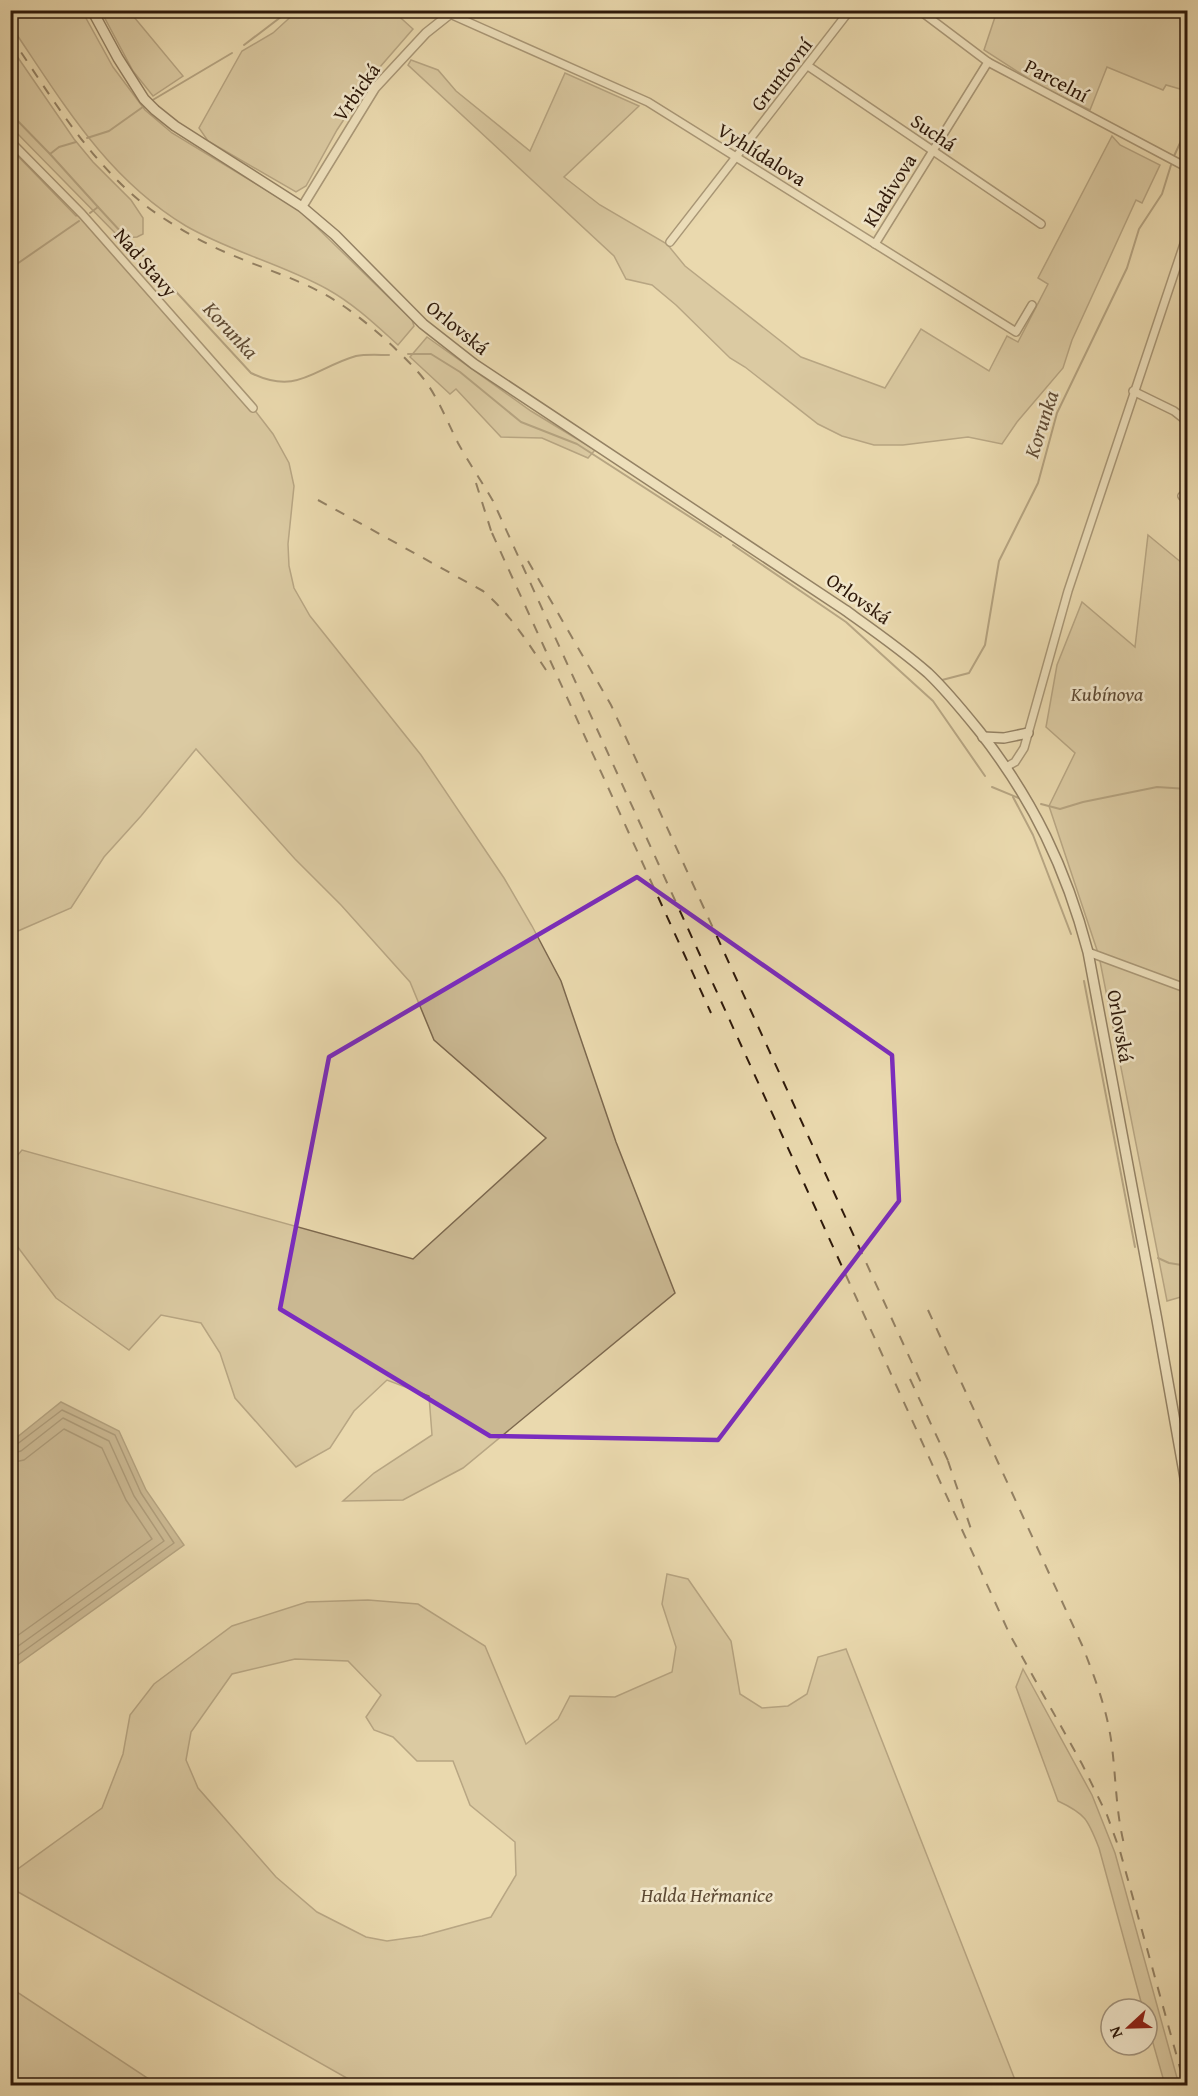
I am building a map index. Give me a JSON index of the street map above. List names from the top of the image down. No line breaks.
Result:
{"streets":{"main road":["Orlovská"],"street":["Gruntovní","Parcelní","Vrbická","Suchá","Vyhlídalova","Kladivova","Nad Stavy"]},"crossings":[["Gruntovní","Suchá"],["Gruntovní","Vyhlídalova"],["Parcelní","Kladivova"],["Vrbická","Vyhlídalova"],["Vrbická","Orlovská"],["Suchá","Kladivova"],["Vyhlídalova","Kladivova"]],"water":["Korunka"],"parks":["Kubínova","Halda Heřmanice"],"north":"left"}
